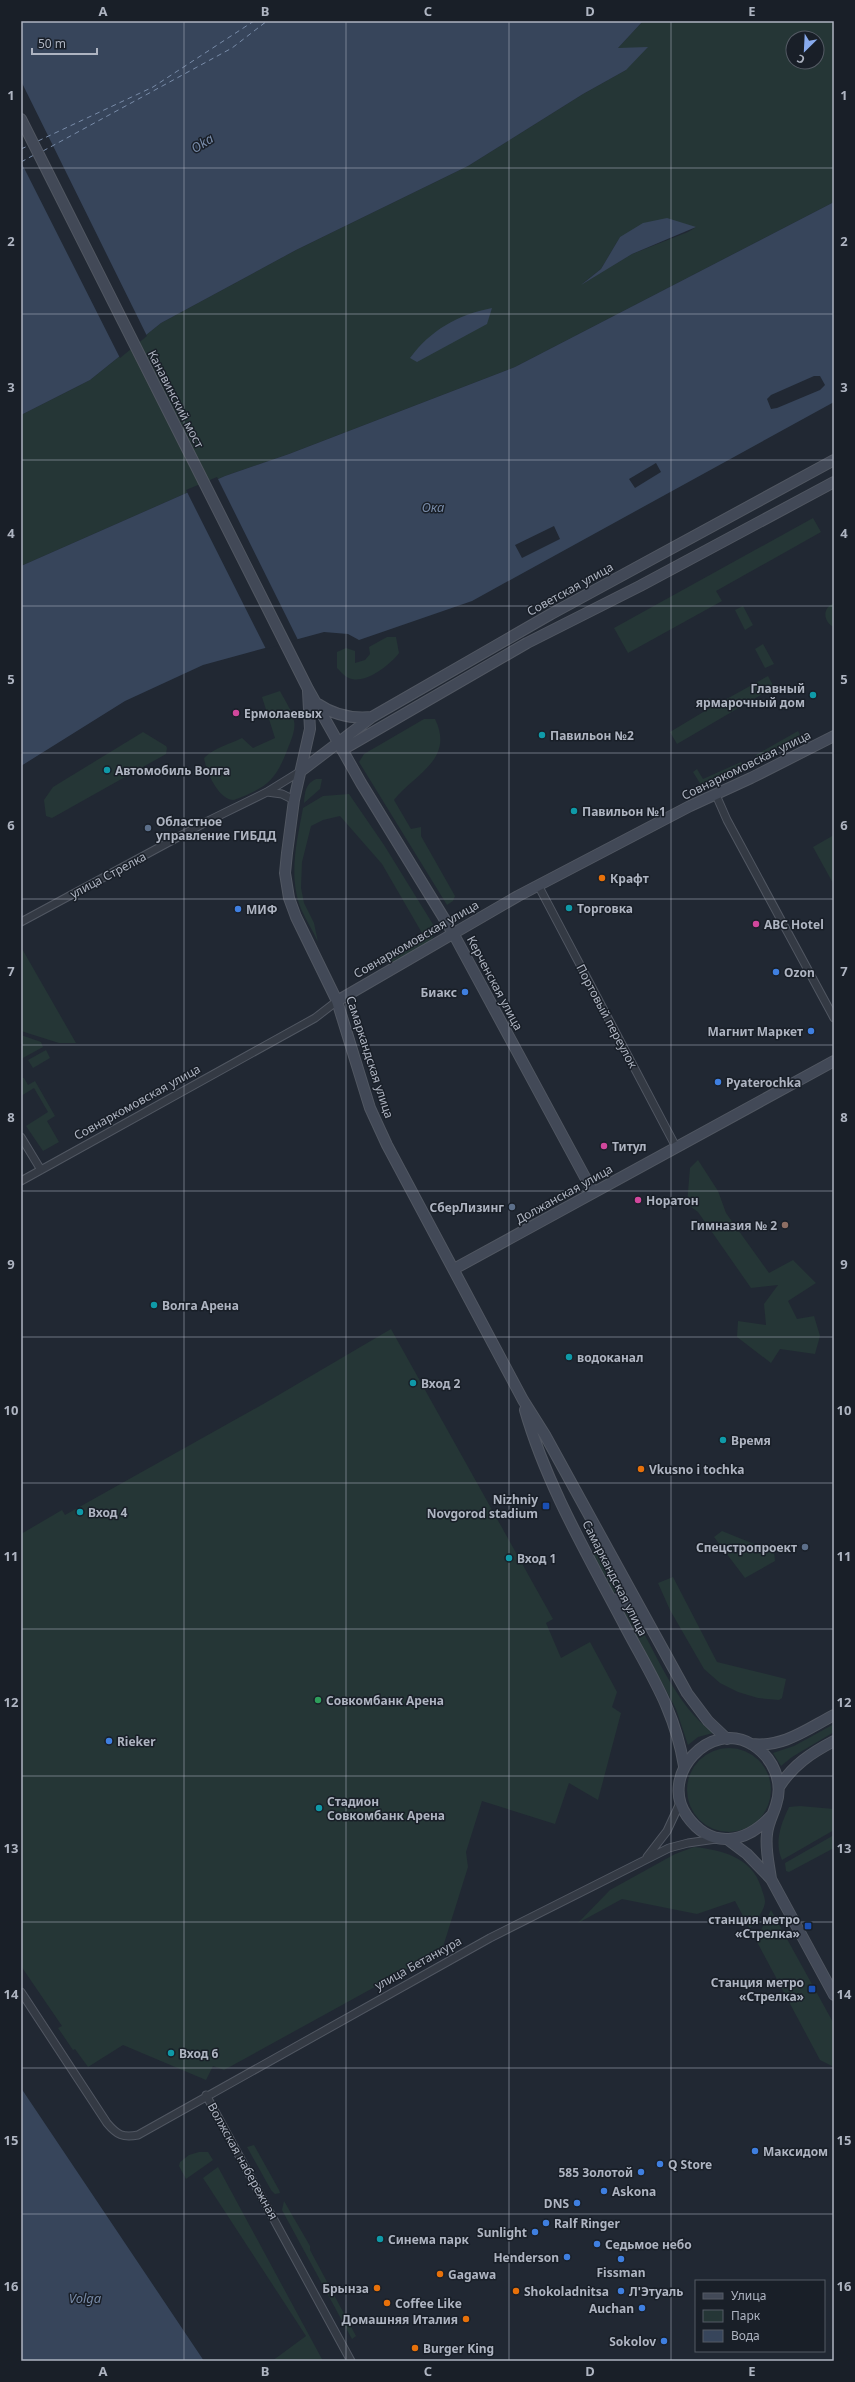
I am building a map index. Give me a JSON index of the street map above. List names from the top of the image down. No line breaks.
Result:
{"streets":{"main road":["Канавинский мост","Советская улица","Совнаркомовская улица","Керченская улица","Самаркандская улица","Должанская улица"],"street":["улица Стрелка","Портовый переулок","улица Бетанкура","Волжская набережная"]},"crossings":[["Канавинский мост","Керченская улица"],["Канавинский мост","Самаркандская улица"],["Советская улица","Керченская улица"],["Совнаркомовская улица","Керченская улица"],["Совнаркомовская улица","Портовый переулок"],["Совнаркомовская улица","Самаркандская улица"],["улица Стрелка","Самаркандская улица"],["Керченская улица","Должанская улица"],["Портовый переулок","Должанская улица"],["Самаркандская улица","Должанская улица"],["Самаркандская улица","улица Бетанкура"],["улица Бетанкура","Волжская набережная"]],"water":["Oka","Ока","Volga"],"places":{"other":["Главный ярмарочный дом","Ермолаевых","Павильон №2","Автомобиль Волга","Павильон №1","Областное управление ГИБДД","Крафт","Торговка","МИФ","ABC Hotel","Ozon","Биакс","Магнит Маркет","Pyaterochka","Титул","Норатон","СберЛизинг","Гимназия № 2","Волга Арена","водоканал","Вход 2","Время","Vkusno i tochka","Вход 4","Спецстропроект","Вход 1","Совкомбанк Арена","Rieker","Стадион Совкомбанк Арена","Вход 6","Максидом","Q Store","585 Золотой","Askona","DNS","Ralf Ringer","Sunlight","Синема парк","Седьмое небо","Henderson","Fissman","Gagawa","Брынза","Shokoladnitsa","Л'Этуаль","Coffee Like","Auchan","Домашняя Италия","Sokolov","Burger King"],"transit":["Nizhniy Novgorod stadium","станция метро «Стрелка»","Станция метро «Стрелка»"]},"legend":["Улица","Парк","Вода"],"scale_bar":"50 m","north":"bottom left","grid":{"columns":["A","B","C","D","E"],"rows":["1","2","3","4","5","6","7","8","9","10","11","12","13","14","15","16"]}}
